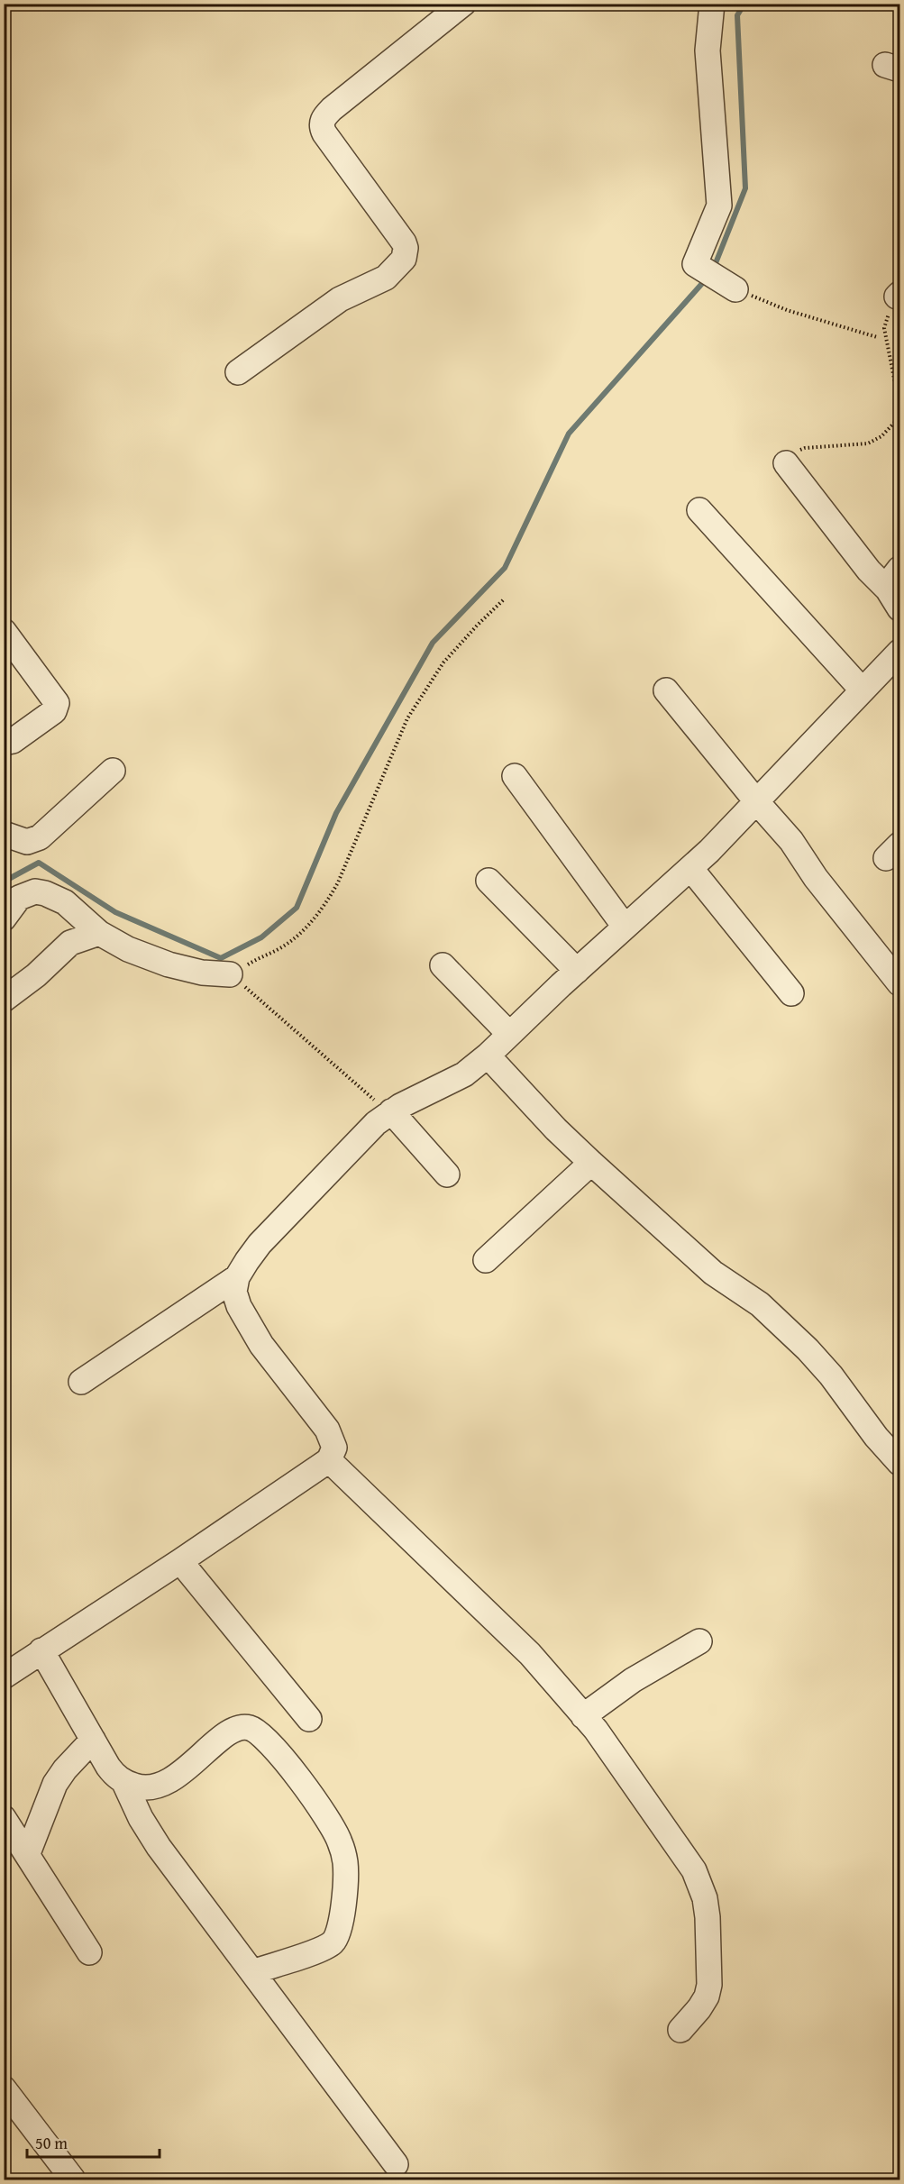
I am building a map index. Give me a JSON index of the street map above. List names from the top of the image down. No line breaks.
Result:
{"scale_bar":"50 m"}
